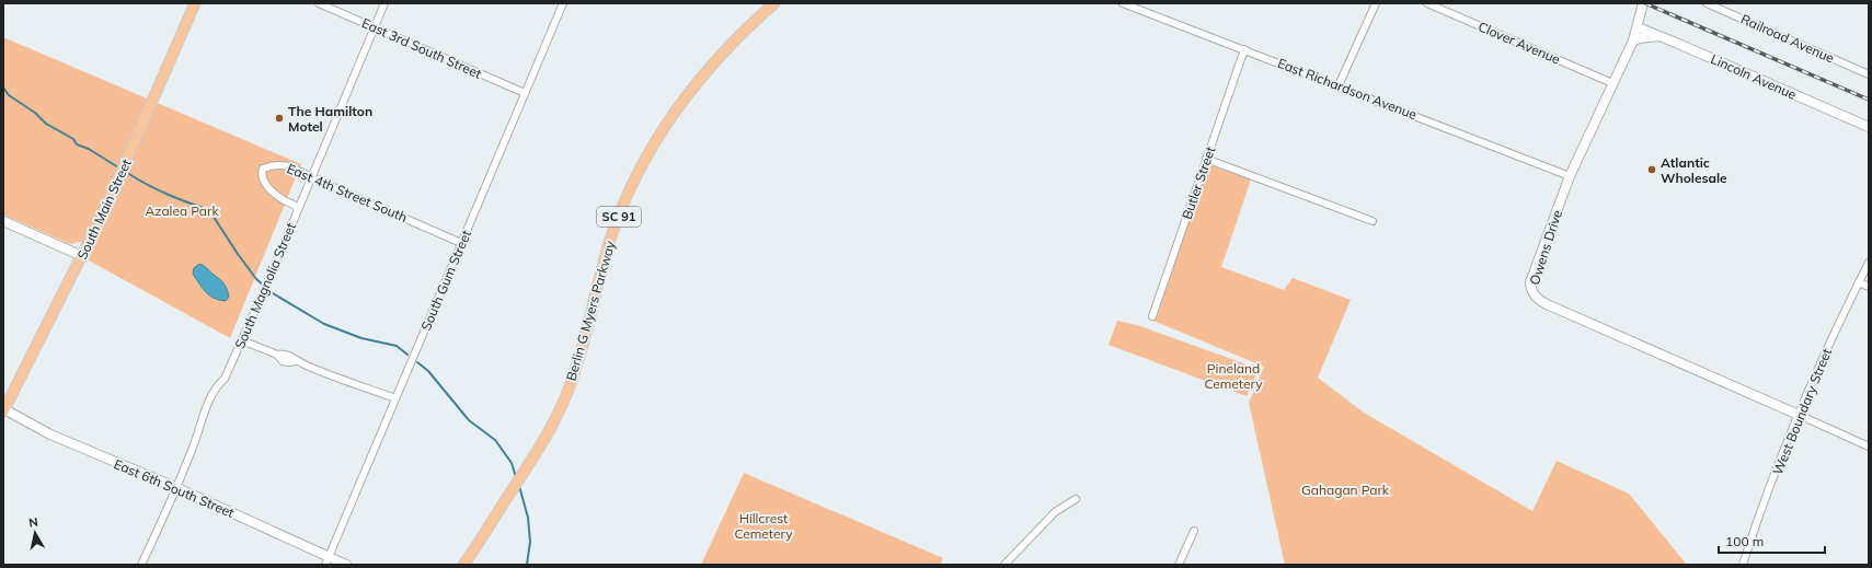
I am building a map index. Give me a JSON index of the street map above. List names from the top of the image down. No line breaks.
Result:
{"streets":{"main road":["South Main Street","SC 91","Berlin G Myers Parkway"],"street":["Railroad Avenue","Clover Avenue","East 3rd South Street","Lincoln Avenue","East Richardson Avenue","Butler Street","East 4th Street South","Owens Drive","South Gum Street","South Magnolia Street","West Boundary Street","East 6th South Street"]},"crossings":[["Clover Avenue","Owens Drive"],["East 3rd South Street","South Gum Street"],["East 3rd South Street","South Magnolia Street"],["Lincoln Avenue","Owens Drive"],["East Richardson Avenue","Butler Street"],["East Richardson Avenue","Owens Drive"],["East 4th Street South","South Gum Street"],["East 4th Street South","South Magnolia Street"],["South Main Street","East 6th South Street"],["Owens Drive","West Boundary Street"],["South Gum Street","East 6th South Street"],["South Magnolia Street","East 6th South Street"]],"parks":["Azalea Park","Pineland Cemetery","Gahagan Park","Hillcrest Cemetery"],"places":["The Hamilton Motel","Atlantic Wholesale"],"scale_bar":"100 m","north":"top"}
